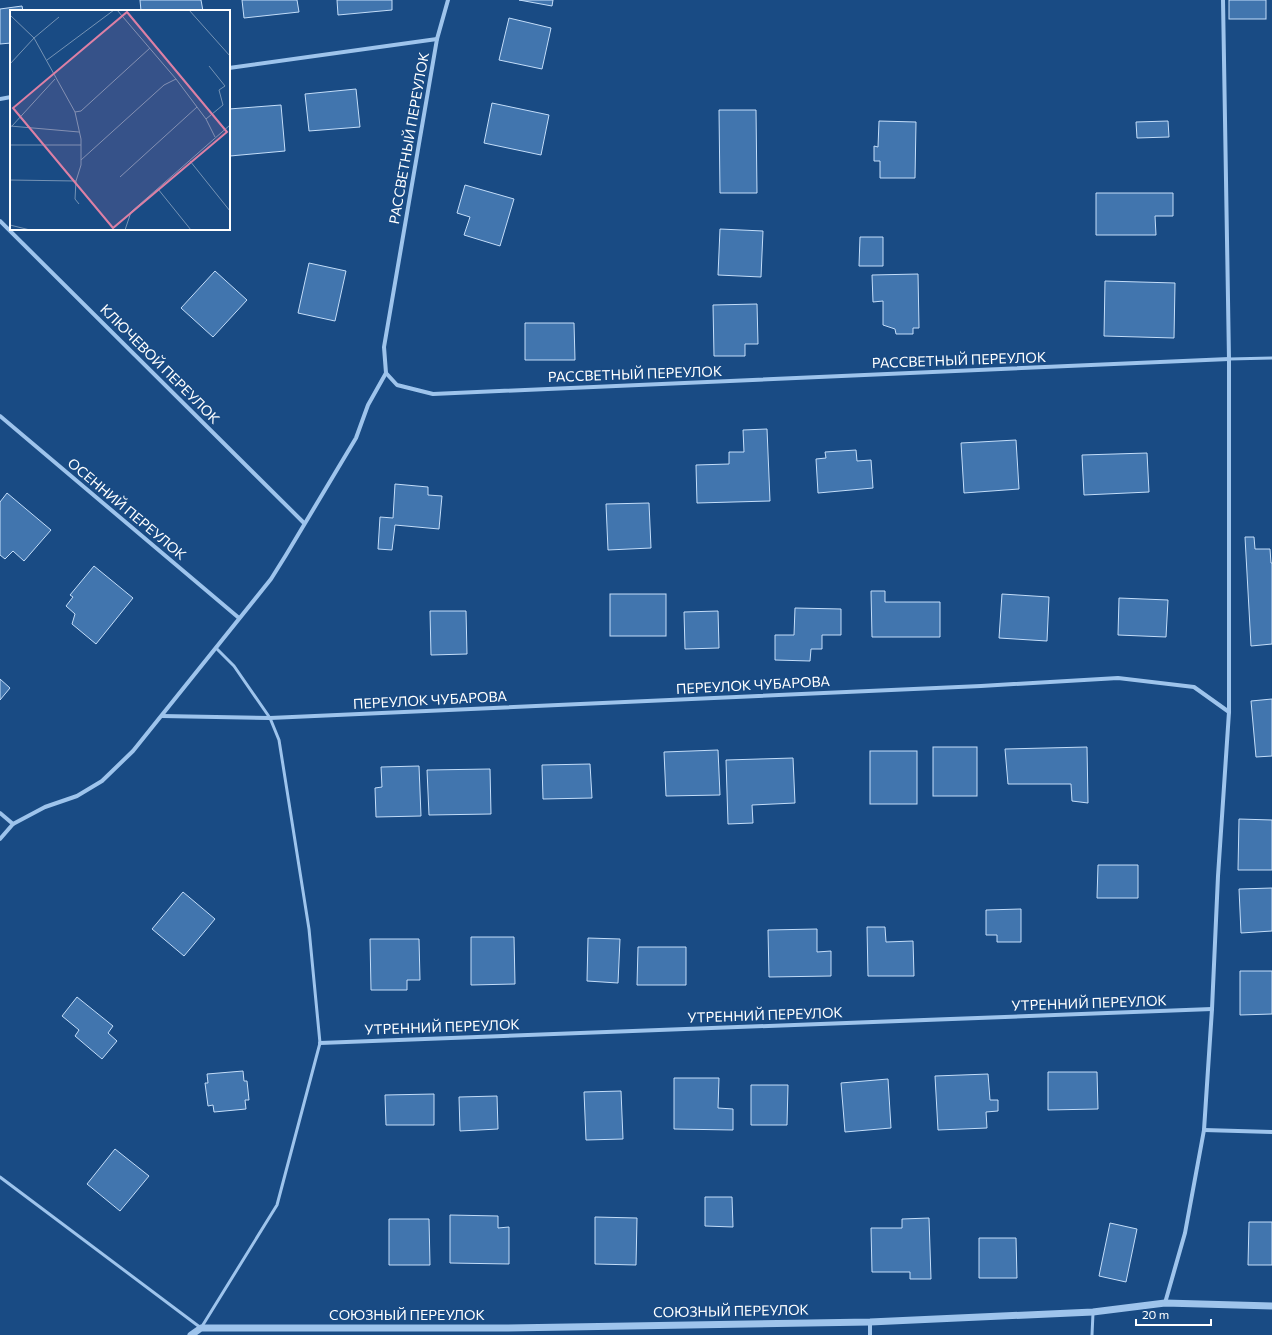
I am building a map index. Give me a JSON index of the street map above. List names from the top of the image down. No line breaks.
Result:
{"streets":{"street":["РАССВЕТНЫЙ ПЕРЕУЛОК","КЛЮЧЕВОЙ ПЕРЕУЛОК","ОСЕННИЙ ПЕРЕУЛОК","ПЕРЕУЛОК ЧУБАРОВА","УТРЕННИЙ ПЕРЕУЛОК","СОЮЗНЫЙ ПЕРЕУЛОК"]},"scale_bar":"20 m"}
